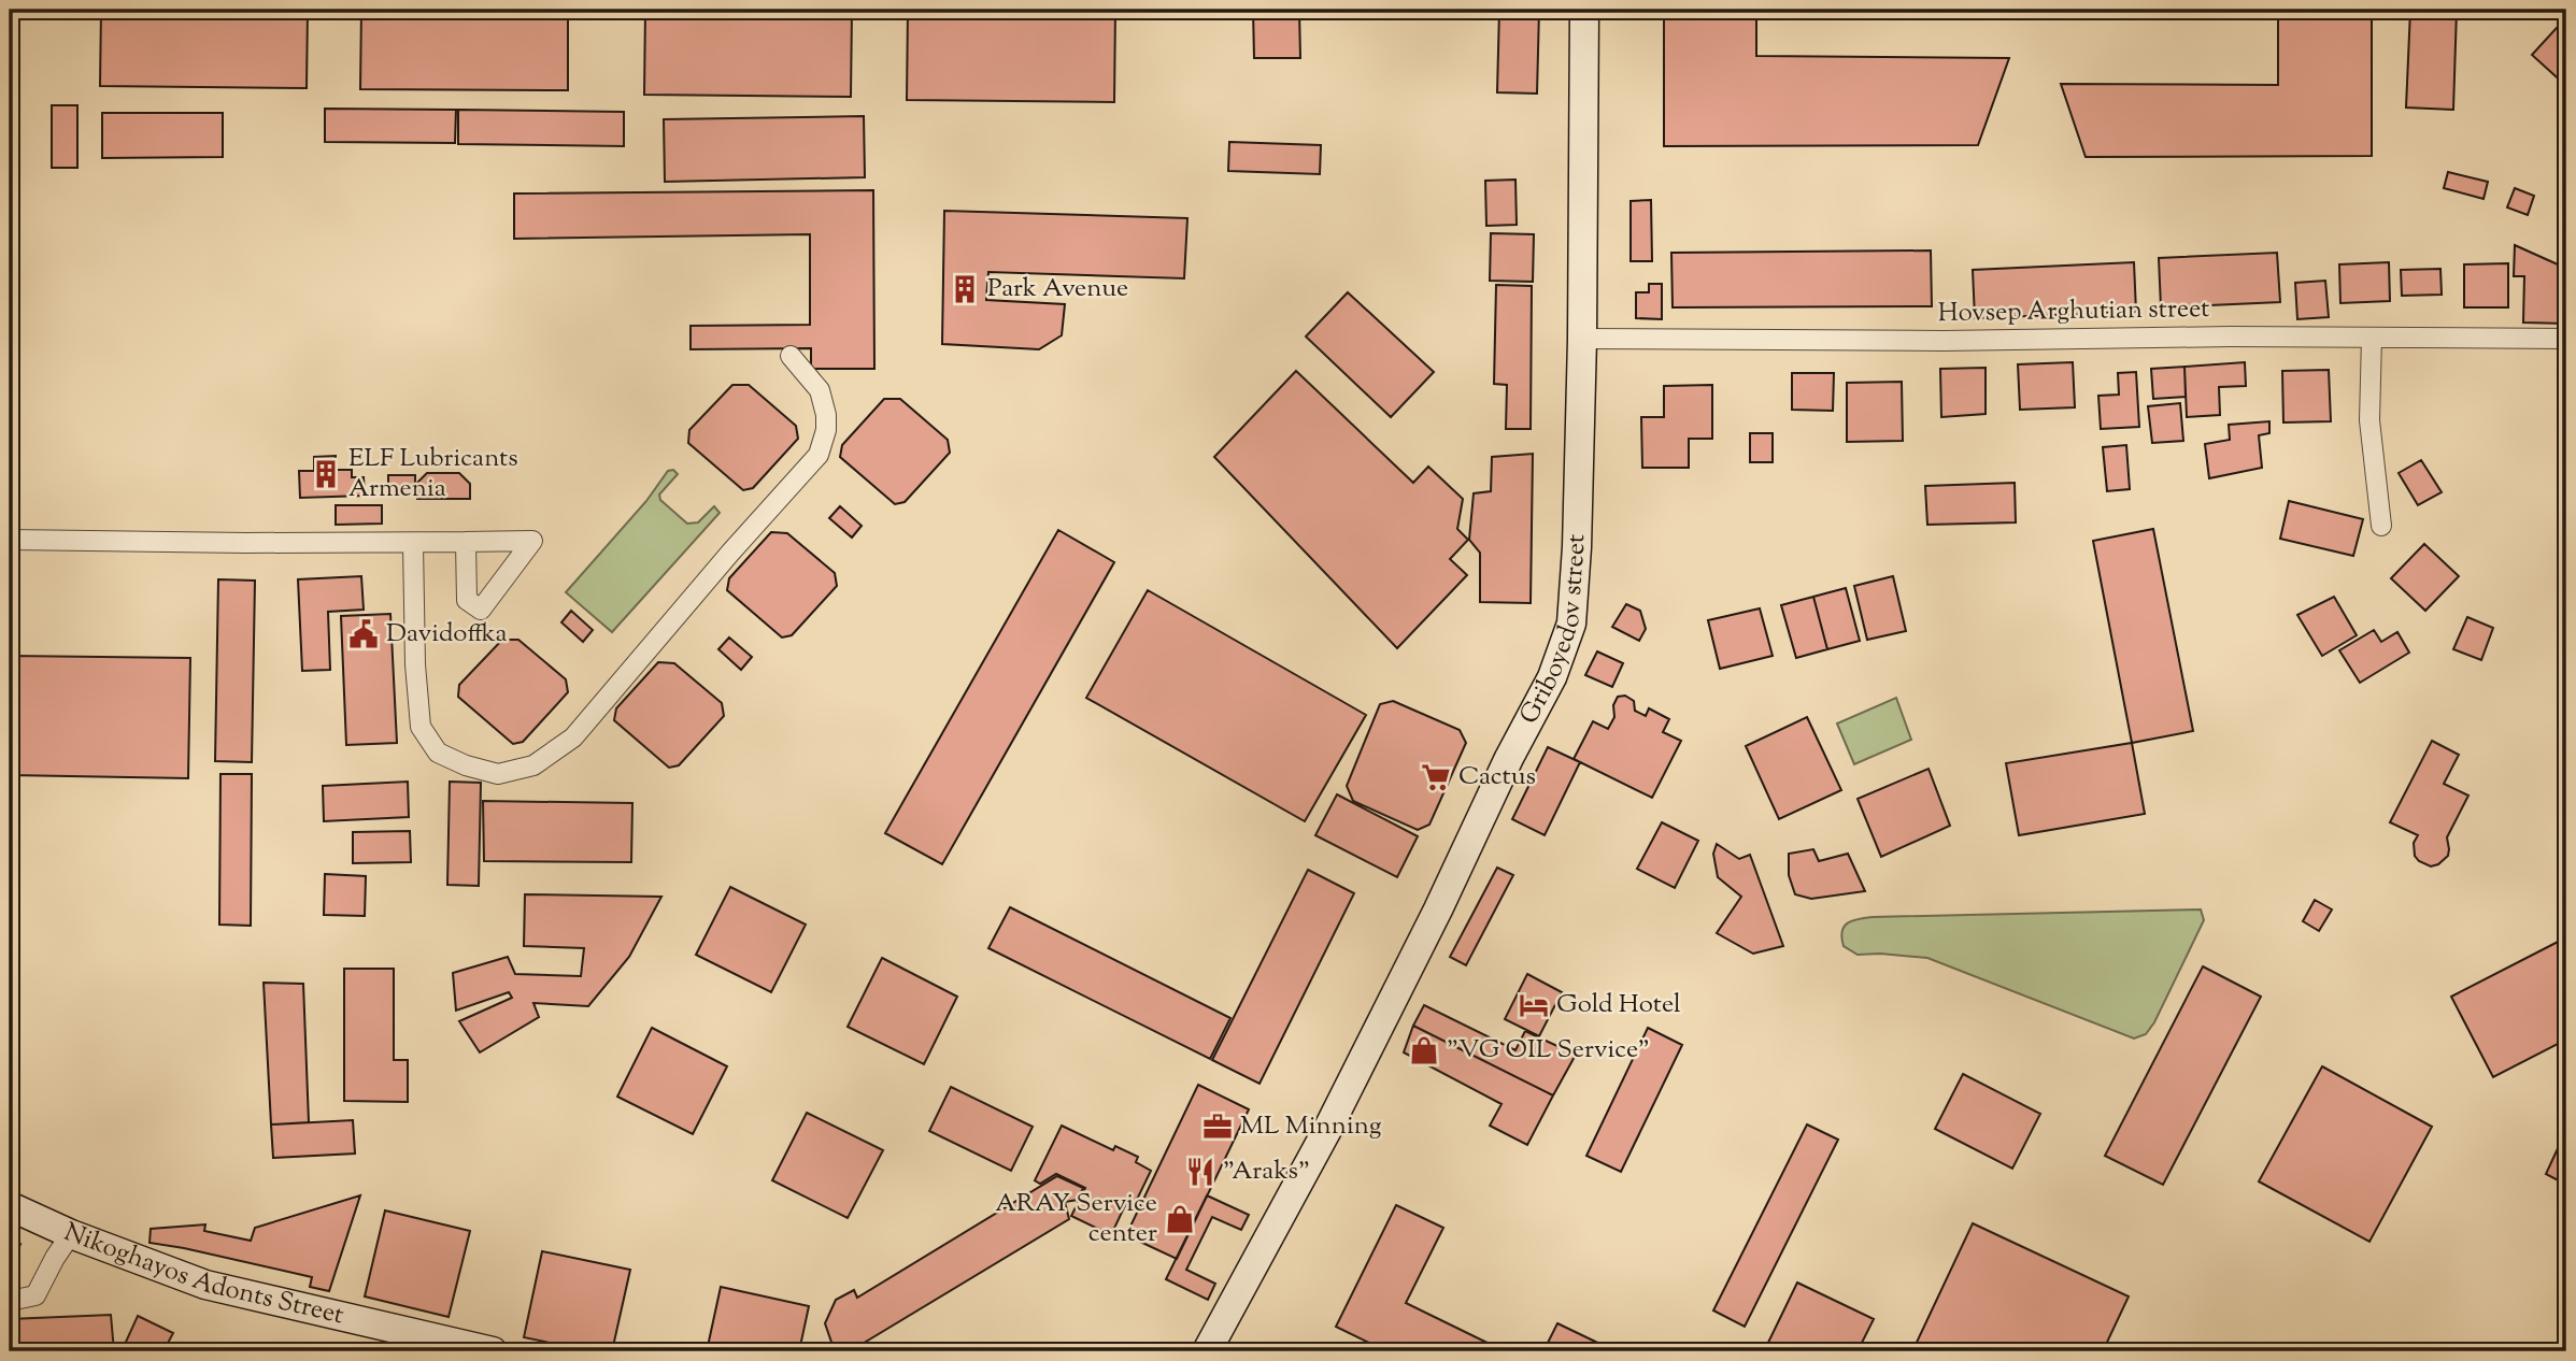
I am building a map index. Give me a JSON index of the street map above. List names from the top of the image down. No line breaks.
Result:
{"streets":{"street":["Hovsep Arghutian street","Griboyedov street","Nikoghayos Adonts Street"]},"crossings":[["Hovsep Arghutian street","Griboyedov street"]],"places":{"building":["Park Avenue","ELF Lubricants Armenia"],"public building":["Davidoffka"],"supermarket":["Cactus"],"hotel":["Gold Hotel"],"shop":["\"VG OIL Service\"","ARAY Service center"],"office":["ML Minning"],"restaurant":["\"Araks\""]}}
